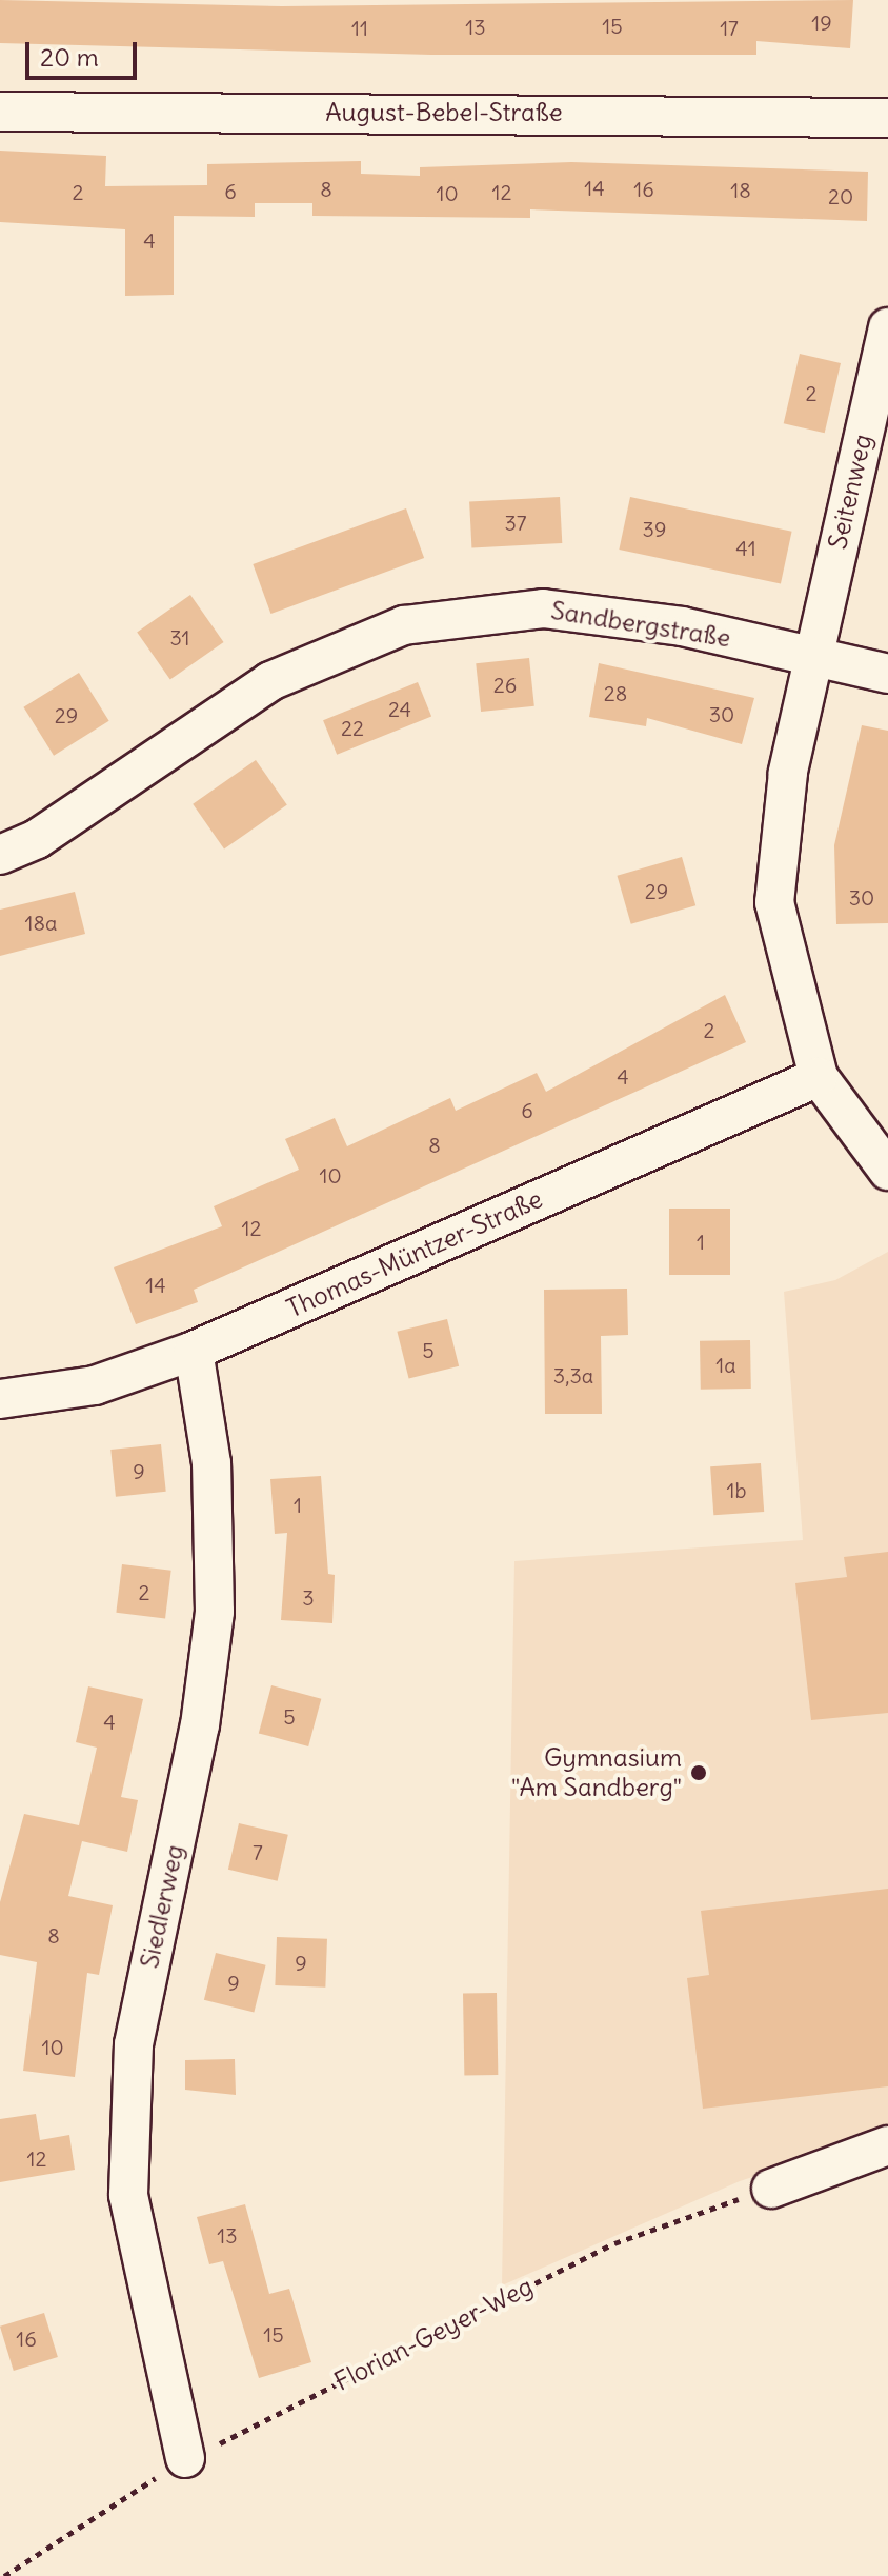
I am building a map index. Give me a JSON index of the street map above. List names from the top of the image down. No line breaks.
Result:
{"streets":{"street":["August-Bebel-Straße","Seitenweg","Sandbergstraße","Thomas-Müntzer-Straße","Siedlerweg"],"path":["Florian-Geyer-Weg"]},"crossings":[["Seitenweg","Sandbergstraße"],["Seitenweg","Thomas-Müntzer-Straße"],["Thomas-Müntzer-Straße","Siedlerweg"],["Siedlerweg","Florian-Geyer-Weg"]],"places":["Gymnasium \"Am Sandberg\""],"house_numbers":["19","15","13","11","17","14","8","16","18","6","2","12","10","20","4","2","37","39","41","31","26","28","24","30","29","22","29","30","18a","2","4","6","8","10","12","1","14","5","1a","3,3a","9","1b","1","2","3","5","4","7","8","9","9","10","12","13","15","16"],"scale_bar":"20 m"}
